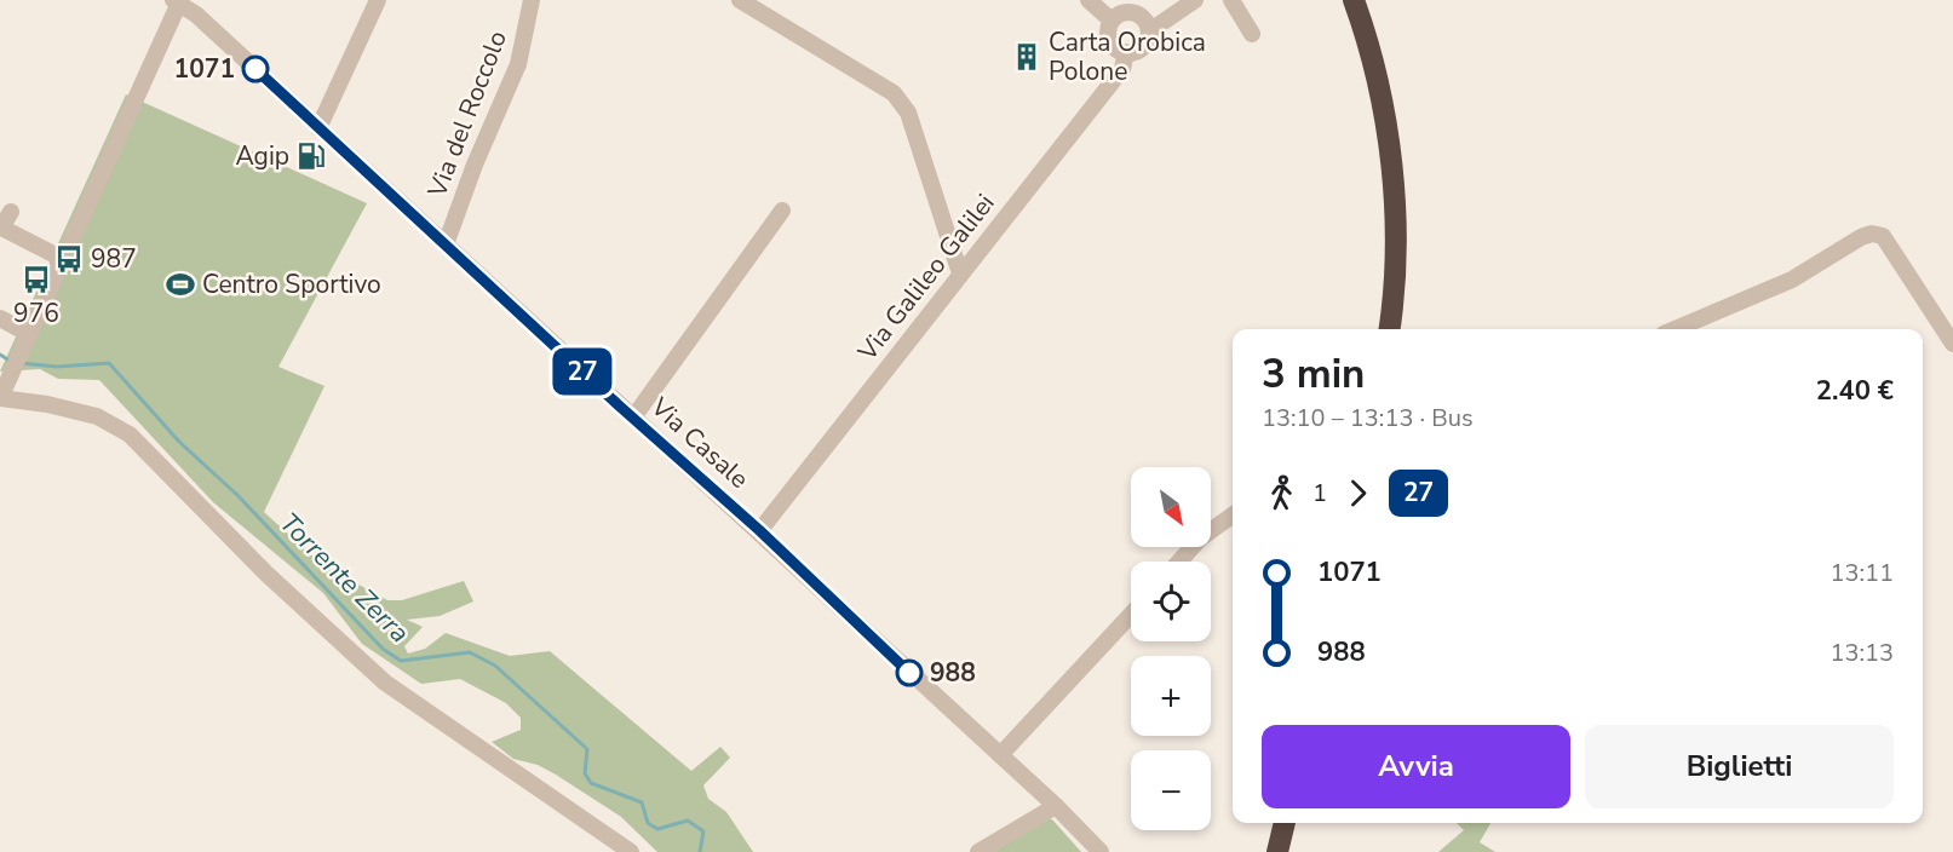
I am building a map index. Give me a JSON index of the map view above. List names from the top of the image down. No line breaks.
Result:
{"streets":{"street":["Via del Roccolo","Via Galileo Galilei","Via Casale"]},"crossings":[["Via del Roccolo","Via Casale"],["Via Galileo Galilei","Via Casale"]],"water":["Torrente Zerra"],"places":{"building":["Carta Orobica Polone"],"other":["1071","988"],"fuel station":["Agip"],"bus stop":["987","976"],"sports":["Centro Sportivo"]},"lines":["bus line 27"],"north":"bottom right","page":{"on_map":"27","heading":["3 min","13:10 – 13:13 · Bus","2.40 €"],"legs":["1","27"],"map_buttons":["+","−"],"list":[{"name":"1071","value":"13:11"},{"name":"988","value":"13:13"}],"buttons":["Avvia","Biglietti"]}}
